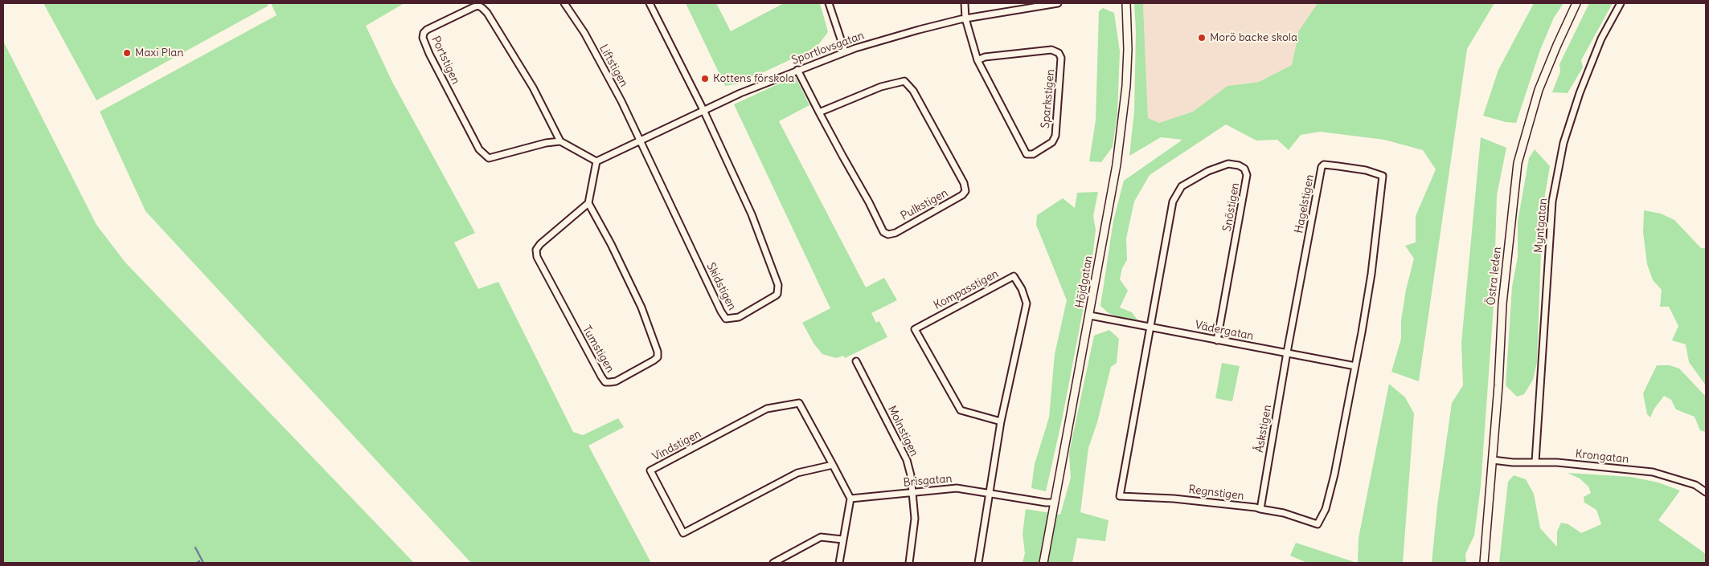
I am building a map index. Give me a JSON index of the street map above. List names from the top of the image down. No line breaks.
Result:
{"streets":{"street":["Sportlovsgatan","Portstigen","Liftstigen","Sparkstigen","Hagelstigen","Pulkstigen","Snöstigen","Myntgatan","Östra leden","Höjdgatan","Skidstigen","Kompasstigen","Vädergatan","Tumstigen","Åskstigen","Molnstigen","Vindstigen","Krongatan","Brisgatan","Regnstigen"]},"crossings":[["Sportlovsgatan","Liftstigen"],["Sportlovsgatan","Sparkstigen"],["Sportlovsgatan","Pulkstigen"],["Sportlovsgatan","Skidstigen"],["Liftstigen","Skidstigen"],["Hagelstigen","Vädergatan"],["Hagelstigen","Åskstigen"],["Hagelstigen","Regnstigen"],["Snöstigen","Vädergatan"],["Snöstigen","Regnstigen"],["Myntgatan","Krongatan"],["Östra leden","Krongatan"],["Höjdgatan","Vädergatan"],["Höjdgatan","Brisgatan"],["Kompasstigen","Brisgatan"],["Vädergatan","Åskstigen"],["Vädergatan","Regnstigen"],["Åskstigen","Regnstigen"],["Molnstigen","Brisgatan"],["Vindstigen","Brisgatan"]],"places":["Morö backe skola","Maxi Plan","Kottens förskola"]}
